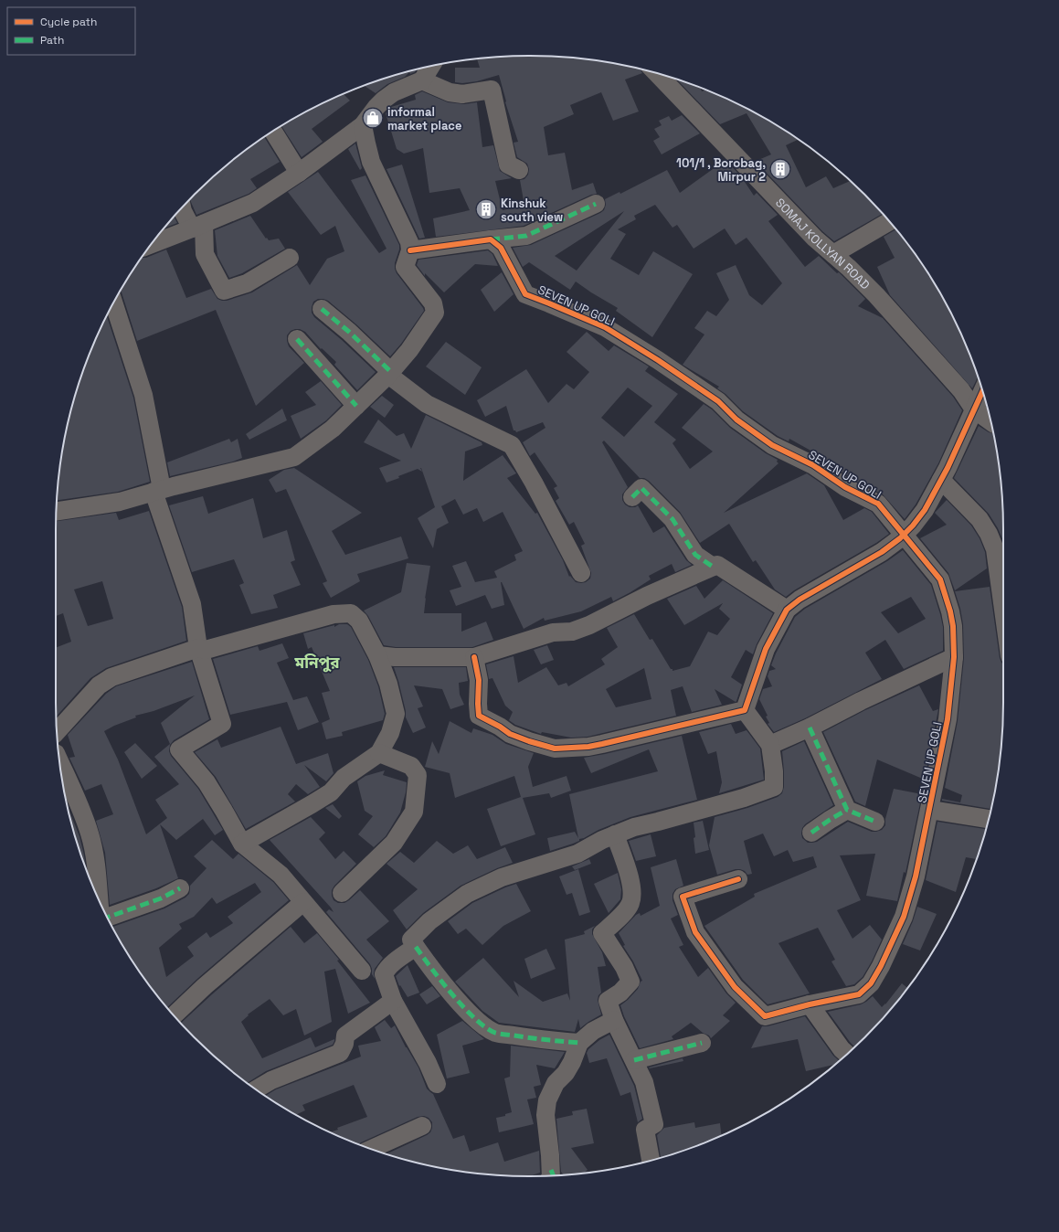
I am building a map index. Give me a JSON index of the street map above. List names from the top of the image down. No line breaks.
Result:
{"streets":{"street":["SOMAJ KOLLYAN ROAD","SEVEN UP GOLI"]},"districts":["মনিপুর"],"places":{"shop":["informal market place"],"building":["101/1 , Borobag, Mirpur 2","Kinshuk south view"]},"legend":["Cycle path","Path"]}
